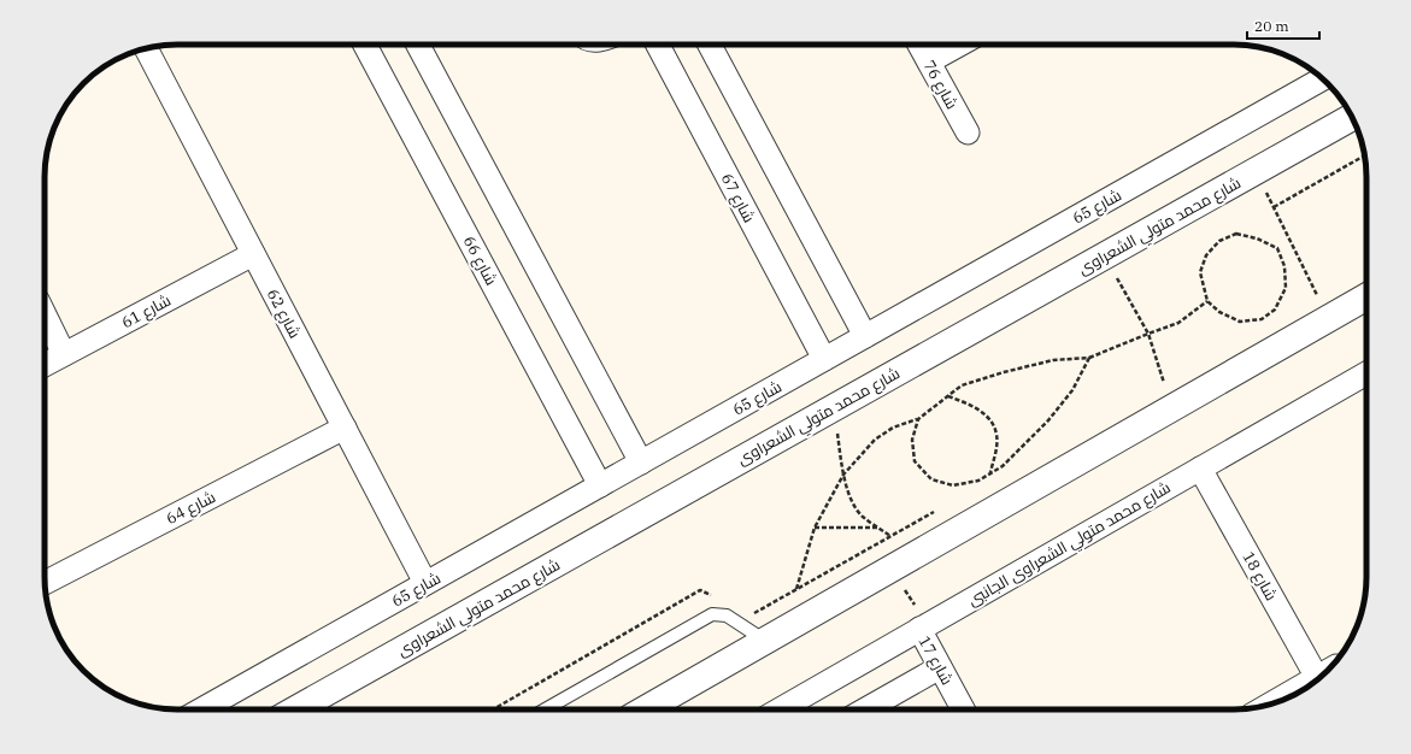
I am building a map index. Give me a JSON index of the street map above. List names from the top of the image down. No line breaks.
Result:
{"streets":{"street":["شارع 76","شارع 67","شارع 65","شارع محمد متولي الشعراوى","شارع 66","شارع 61","شارع 62","شارع 64","شارع محمد متولي الشعراوى الجانبى","شارع 18","شارع 17"]},"crossings":[["شارع 67","شارع 65"],["شارع 65","شارع 66"],["شارع 65","شارع 62"],["شارع 61","شارع 62"],["شارع 62","شارع 64"],["شارع محمد متولي الشعراوى الجانبى","شارع 18"],["شارع محمد متولي الشعراوى الجانبى","شارع 17"]],"scale_bar":"20 m"}
